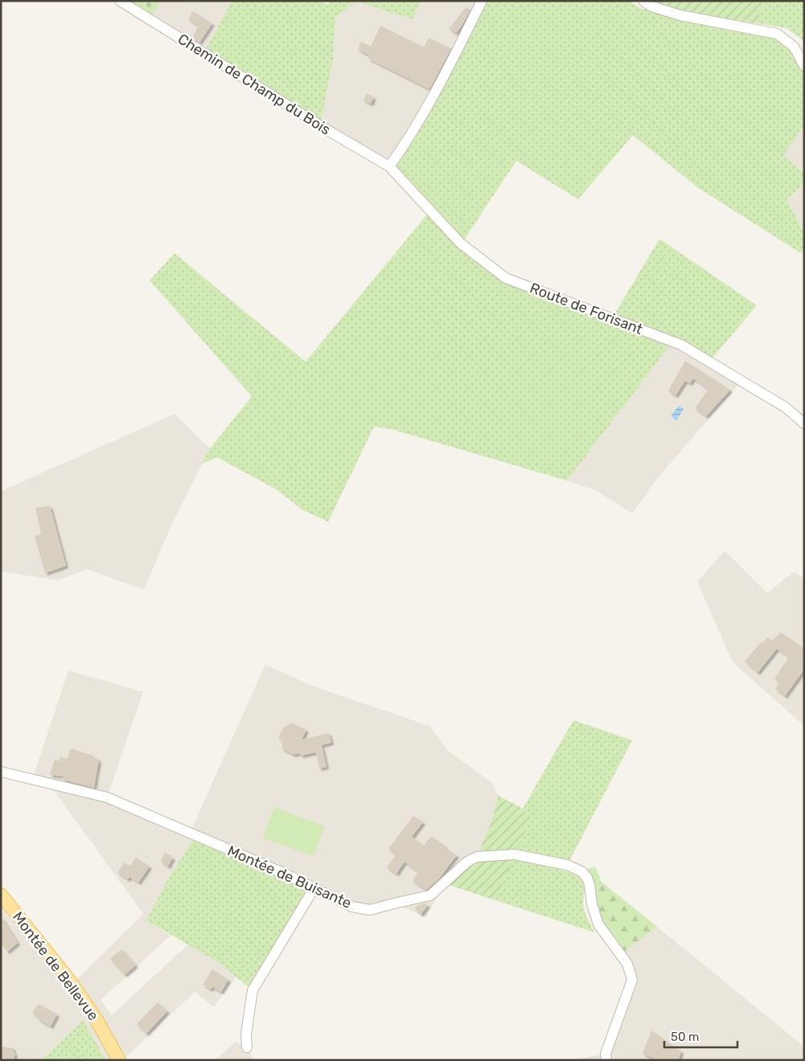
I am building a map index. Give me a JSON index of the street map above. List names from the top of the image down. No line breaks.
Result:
{"streets":{"main road":["Montée de Bellevue"],"street":["Chemin de Champ du Bois","Route de Forisant","Montée de Buisante"]},"crossings":[["Chemin de Champ du Bois","Route de Forisant"]],"scale_bar":"50 m"}
